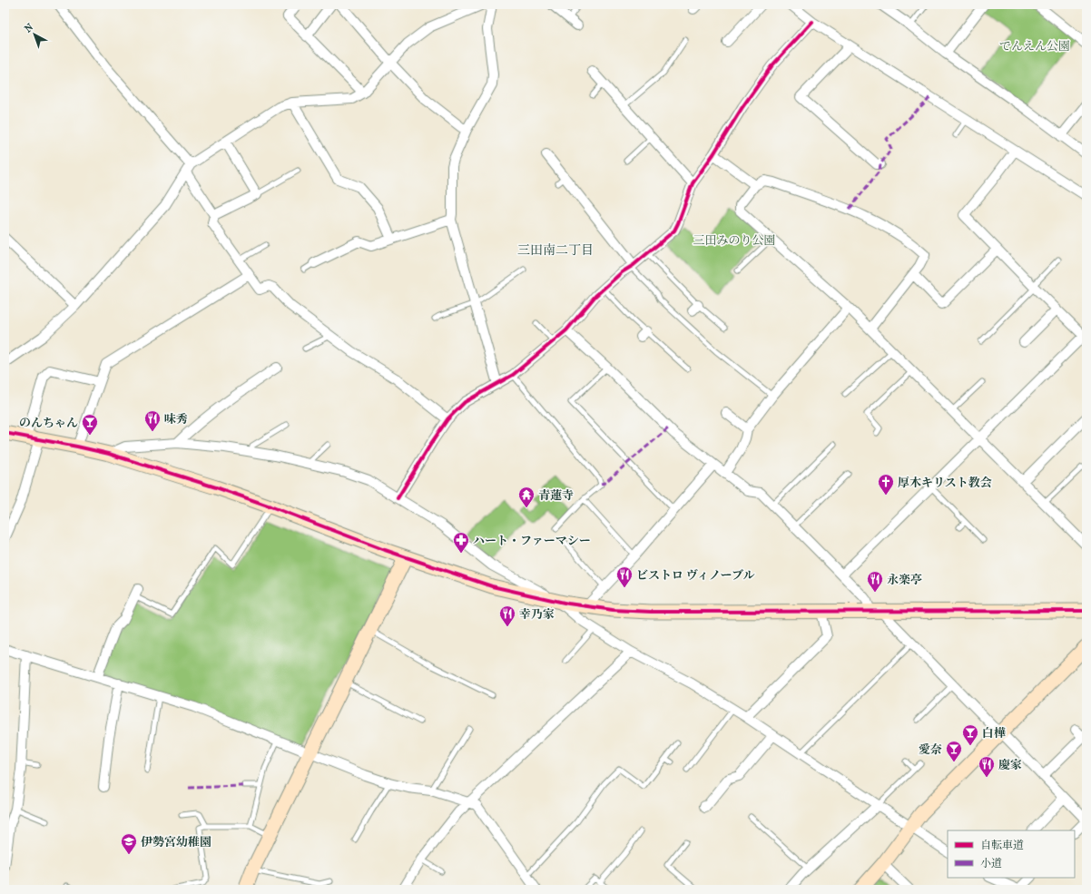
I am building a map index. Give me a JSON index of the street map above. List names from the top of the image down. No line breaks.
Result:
{"districts":["三田南二丁目"],"parks":["でんえん公園","三田みのり公園"],"places":{"restaurant":["味秀","ビストロ ヴィノーブル","永楽亭","幸乃家","慶家"],"bar":["のんちゃん","白樺","愛奈"],"church":["厚木キリスト教会"],"temple":["青蓮寺"],"pharmacy":["ハート・ファーマシー"],"school or university":["伊勢宮幼稚園"]},"legend":["自転車道","小道"],"north":"top left"}
